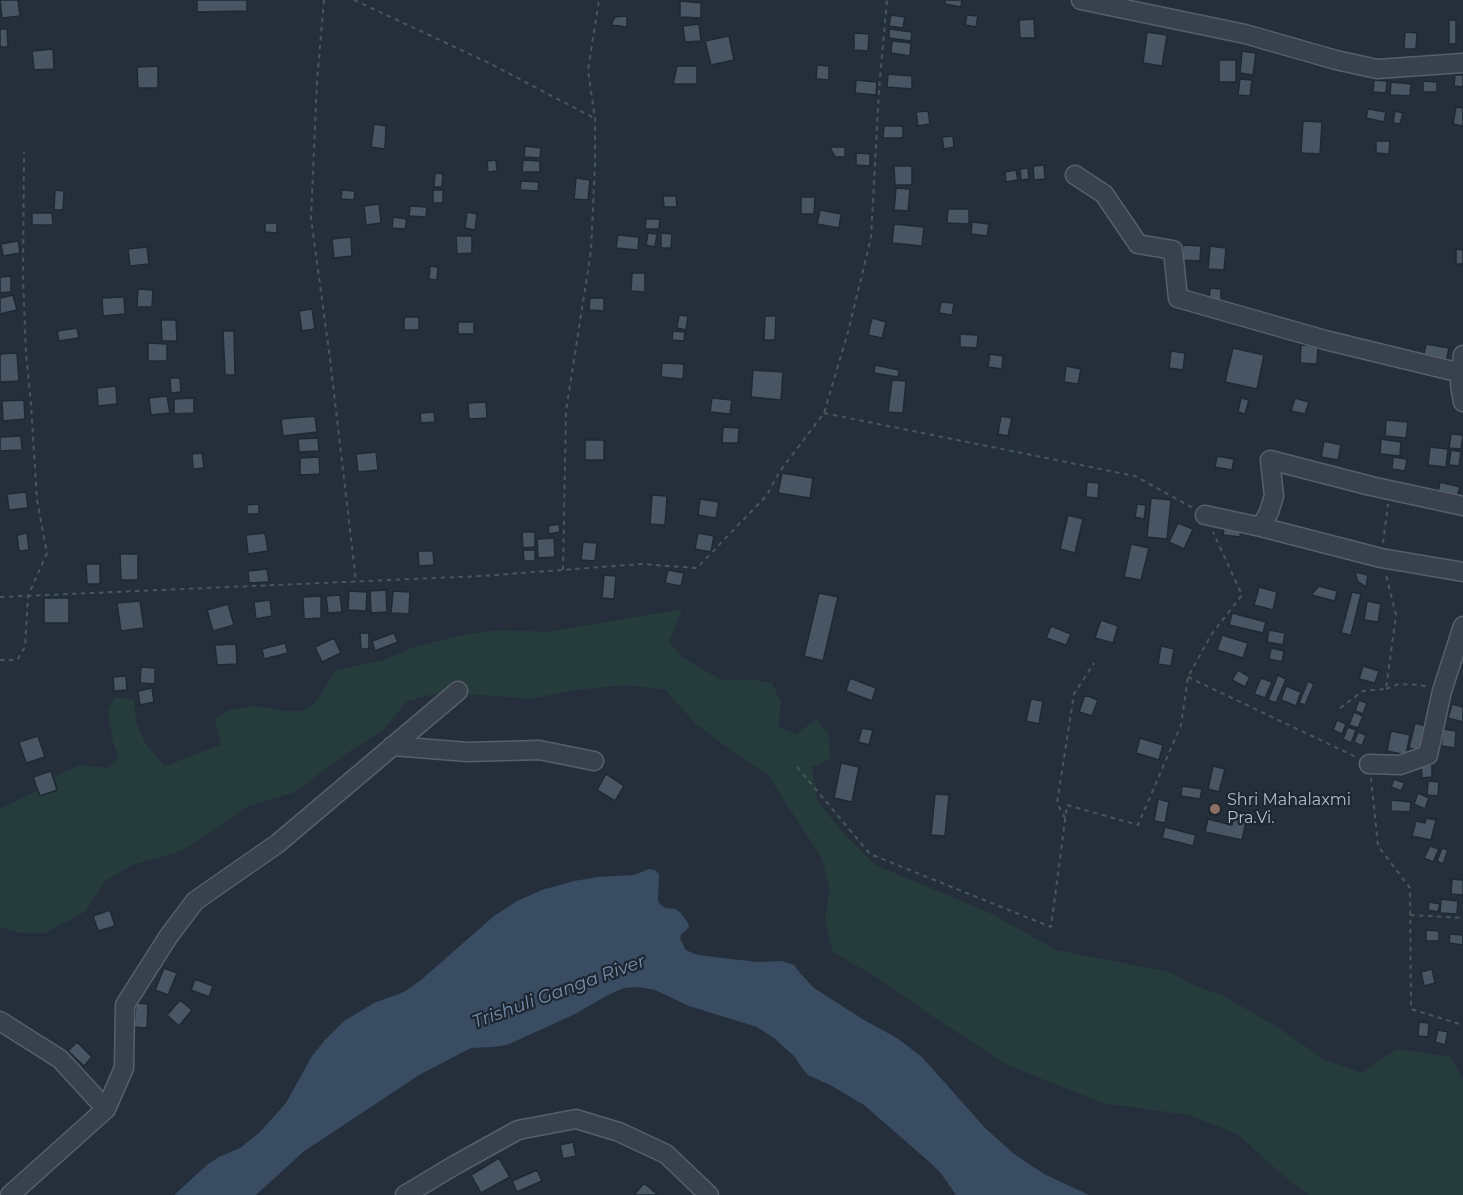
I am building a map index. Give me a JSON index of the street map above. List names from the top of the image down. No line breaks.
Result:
{"water":["Trishuli Ganga River"],"places":["Shri Mahalaxmi Pra.Vi."]}
